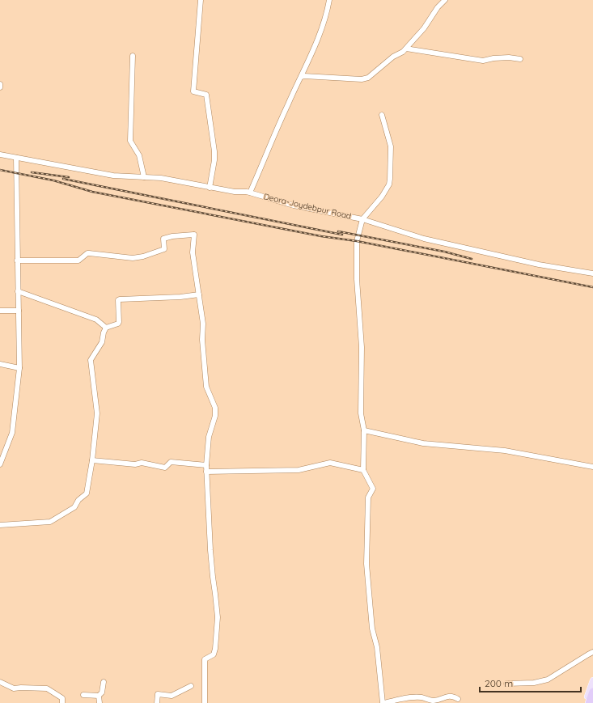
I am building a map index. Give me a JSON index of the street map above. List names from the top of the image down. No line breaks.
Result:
{"streets":{"street":["Deora-Joydebpur Road"]},"scale_bar":"200 m"}
